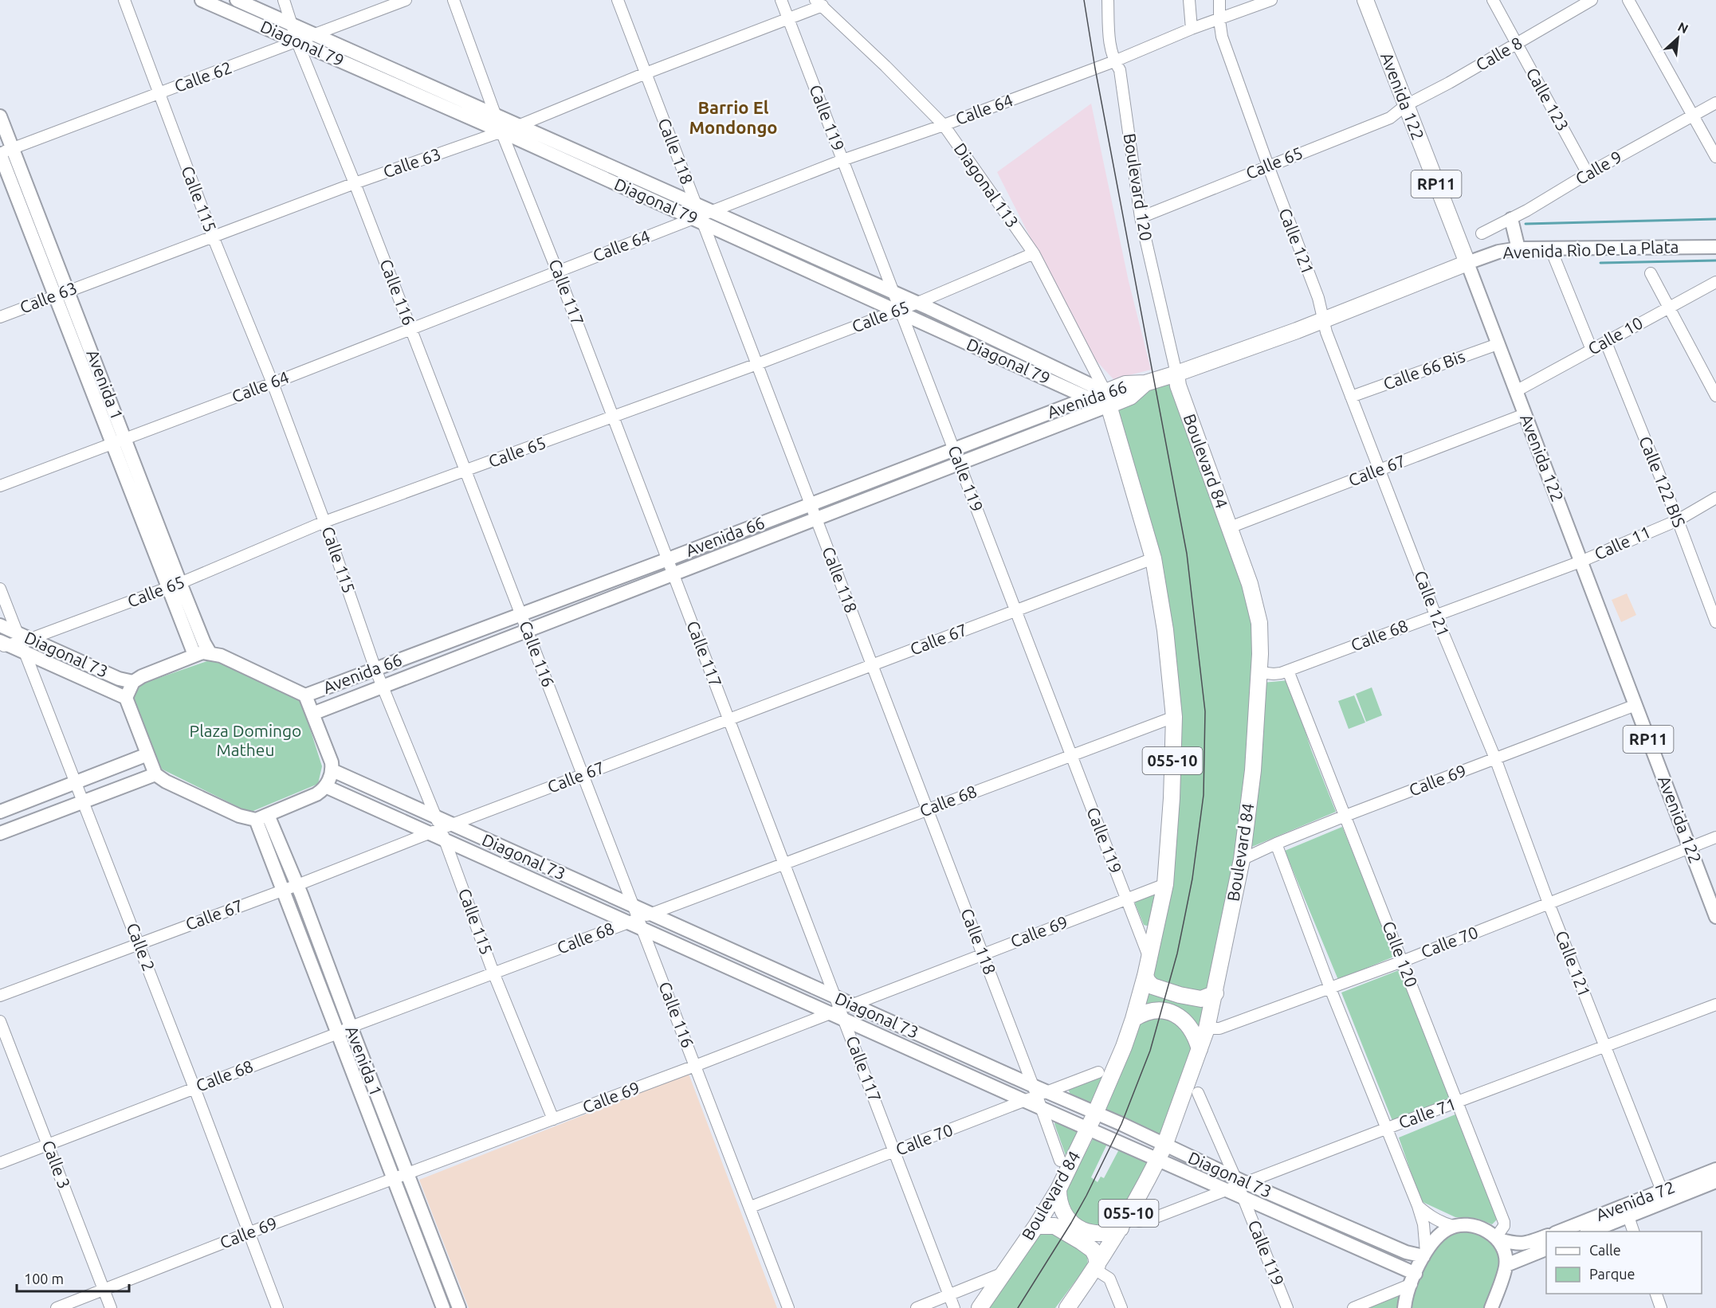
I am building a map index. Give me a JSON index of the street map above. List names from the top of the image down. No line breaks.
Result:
{"streets":{"highway":["Avenida 122","RP11","Avenida 66","Boulevard 84","055-10"],"main road":["Diagonal 79","Avenida Rìo De La Plata","Avenida 1","Diagonal 73","Avenida 72"],"street":["Calle 8","Calle 62","Calle 123","Calle 64","Calle 119","Calle 118","Calle 63","Calle 65","Calle 9","Diagonal 113","Boulevard 120","Calle 115","Calle 121","Calle 116","Calle 117","Calle 10","Calle 66 Bis","Calle 67","Calle 122 BIS","Calle 11","Calle 68","Calle 69","Calle 70","Calle 2","Calle 120","Calle 71","Calle 3"]},"crossings":[["Diagonal 79","Calle 62"],["Diagonal 79","Calle 64"],["Diagonal 79","Calle 119"],["Diagonal 79","Calle 118"],["Diagonal 79","Calle 63"],["Diagonal 79","Calle 65"],["Diagonal 79","Diagonal 113"],["Diagonal 79","Calle 116"],["Diagonal 79","Calle 117"],["Diagonal 79","Avenida 66"],["Diagonal 79","Boulevard 84"],["Calle 8","Avenida 122"],["Calle 8","Calle 123"],["Calle 8","Calle 65"],["Calle 62","Calle 115"],["Calle 62","Calle 116"],["Calle 62","Avenida 1"],["Avenida 122","Calle 65"],["Avenida 122","Avenida Rìo De La Plata"],["Avenida 122","Calle 10"],["Avenida 122","Calle 66 Bis"],["Avenida 122","Avenida 66"],["Avenida 122","Calle 67"],["Avenida 122","Calle 11"],["Avenida 122","Calle 68"],["Avenida 122","Calle 69"],["Avenida 122","Calle 70"],["Calle 123","Calle 9"],["Calle 64","Calle 119"],["Calle 64","Calle 118"],["Calle 64","Diagonal 113"],["Calle 64","Boulevard 120"],["Calle 64","Calle 115"],["Calle 64","Calle 121"],["Calle 64","Calle 116"],["Calle 64","Calle 117"],["Calle 64","Avenida 1"],["Calle 119","Calle 63"],["Calle 119","Calle 65"],["Calle 119","Avenida 66"],["Calle 119","Boulevard 84"],["Calle 119","Calle 67"],["Calle 119","Calle 68"],["Calle 119","Diagonal 73"],["Calle 119","Calle 69"],["Calle 119","Calle 71"],["Calle 118","Calle 63"],["Calle 118","Calle 65"],["Calle 118","Avenida 66"],["Calle 118","Calle 67"],["Calle 118","Calle 68"],["Calle 118","Diagonal 73"],["Calle 118","Calle 69"],["Calle 118","Calle 70"],["Calle 63","Diagonal 113"],["Calle 63","Calle 115"],["Calle 63","Calle 116"],["Calle 63","Calle 117"],["Calle 63","Avenida 1"],["Calle 65","Diagonal 113"],["Calle 65","Boulevard 120"],["Calle 65","Calle 115"],["Calle 65","Calle 121"],["Calle 65","Calle 116"],["Calle 65","Calle 117"],["Calle 65","Avenida 1"],["Calle 65","Diagonal 73"],["Calle 65","Calle 2"],["Diagonal 113","Avenida 66"],["Diagonal 113","Boulevard 84"],["Boulevard 120","Avenida 66"],["Boulevard 120","Boulevard 84"],["Calle 115","Avenida 66"],["Calle 115","Calle 67"],["Calle 115","Calle 68"],["Calle 115","Diagonal 73"],["Calle 115","Calle 69"],["Calle 121","Calle 66 Bis"],["Calle 121","Avenida 66"],["Calle 121","Calle 67"],["Calle 121","Calle 68"],["Calle 121","Calle 69"],["Calle 121","Calle 70"],["Calle 121","Calle 71"],["Calle 121","Avenida 72"],["Avenida Rìo De La Plata","Avenida 66"],["Calle 116","Avenida 66"],["Calle 116","Calle 67"],["Calle 116","Calle 68"],["Calle 116","Diagonal 73"],["Calle 116","Calle 69"],["Calle 116","Calle 70"],["Calle 117","Avenida 66"],["Calle 117","Calle 67"],["Calle 117","Calle 68"],["Calle 117","Diagonal 73"],["Calle 117","Calle 69"],["Calle 117","Calle 70"],["Calle 10","Calle 122 BIS"],["Avenida 1","Calle 67"],["Avenida 1","Calle 68"],["Avenida 1","Calle 69"],["Avenida 66","Boulevard 84"],["Boulevard 84","Calle 67"],["Boulevard 84","Calle 68"],["Boulevard 84","Diagonal 73"],["Boulevard 84","Calle 69"],["Boulevard 84","Calle 70"],["Calle 67","Diagonal 73"],["Calle 67","Calle 2"],["Calle 122 BIS","Calle 11"],["Calle 11","Calle 68"],["Calle 68","Diagonal 73"],["Calle 68","Calle 2"],["Calle 68","Calle 120"],["Calle 68","Calle 3"],["Diagonal 73","Calle 69"],["Diagonal 73","Calle 70"],["Diagonal 73","Calle 2"],["Diagonal 73","Calle 71"],["Calle 69","Calle 2"],["Calle 69","Calle 120"],["Calle 69","Calle 3"],["Calle 70","Calle 120"],["Calle 120","Calle 71"]],"districts":["Barrio El Mondongo"],"parks":["Plaza Domingo Matheu"],"legend":["Calle","Parque"],"scale_bar":"100 m","north":"top right"}
